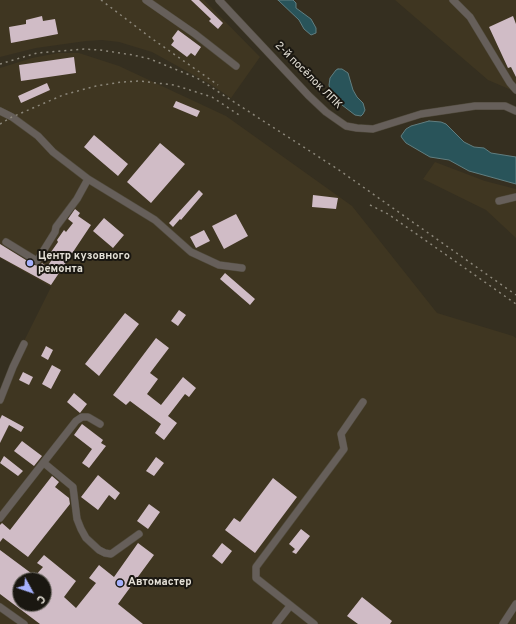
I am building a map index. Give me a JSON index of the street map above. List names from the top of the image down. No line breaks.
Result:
{"streets":{"street":["2-й посёлок ЛПК"]},"places":["Центр кузовного ремонта","Автомастер"],"north":"bottom right"}
